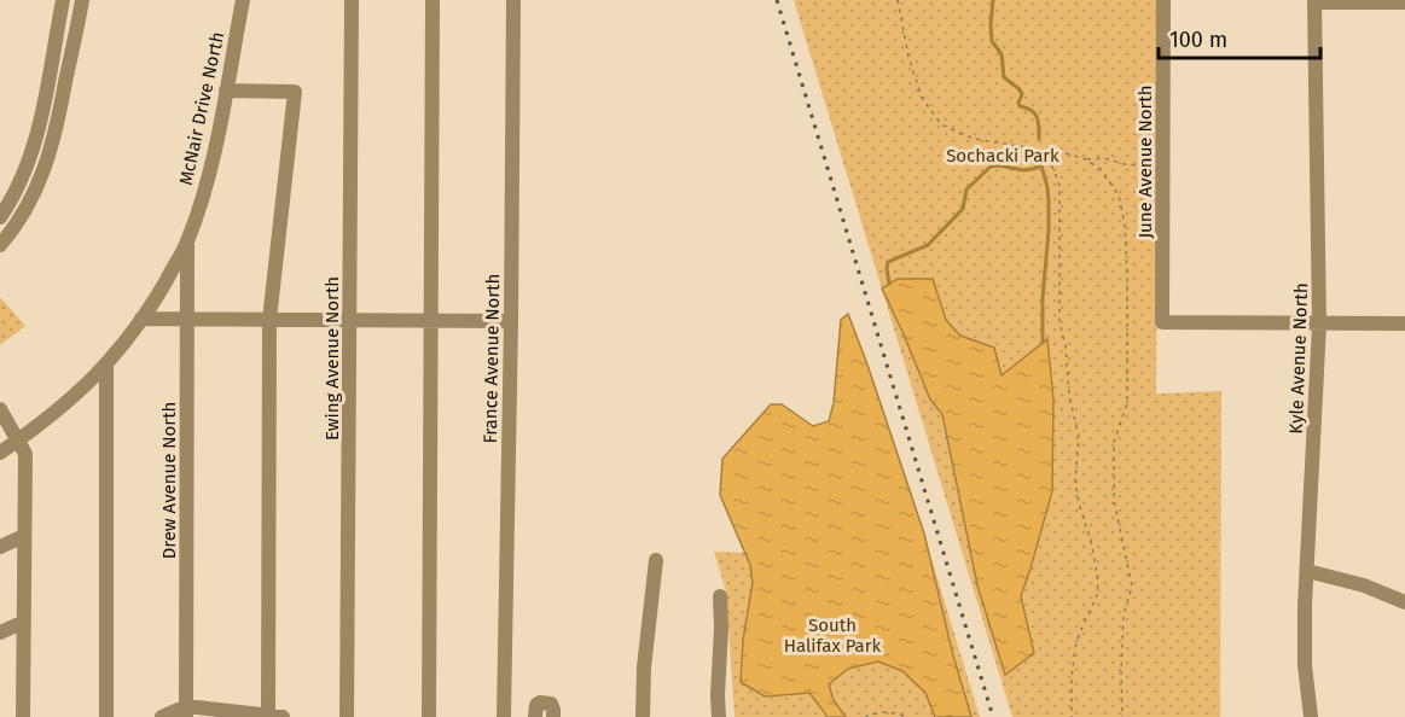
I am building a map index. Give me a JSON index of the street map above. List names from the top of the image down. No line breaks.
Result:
{"streets":{"street":["McNair Drive North","June Avenue North","Ewing Avenue North","France Avenue North","Kyle Avenue North","Drew Avenue North"]},"crossings":[["McNair Drive North","Drew Avenue North"],["June Avenue North","Kyle Avenue North"]],"parks":["Sochacki Park","South Halifax Park"],"scale_bar":"100 m"}
